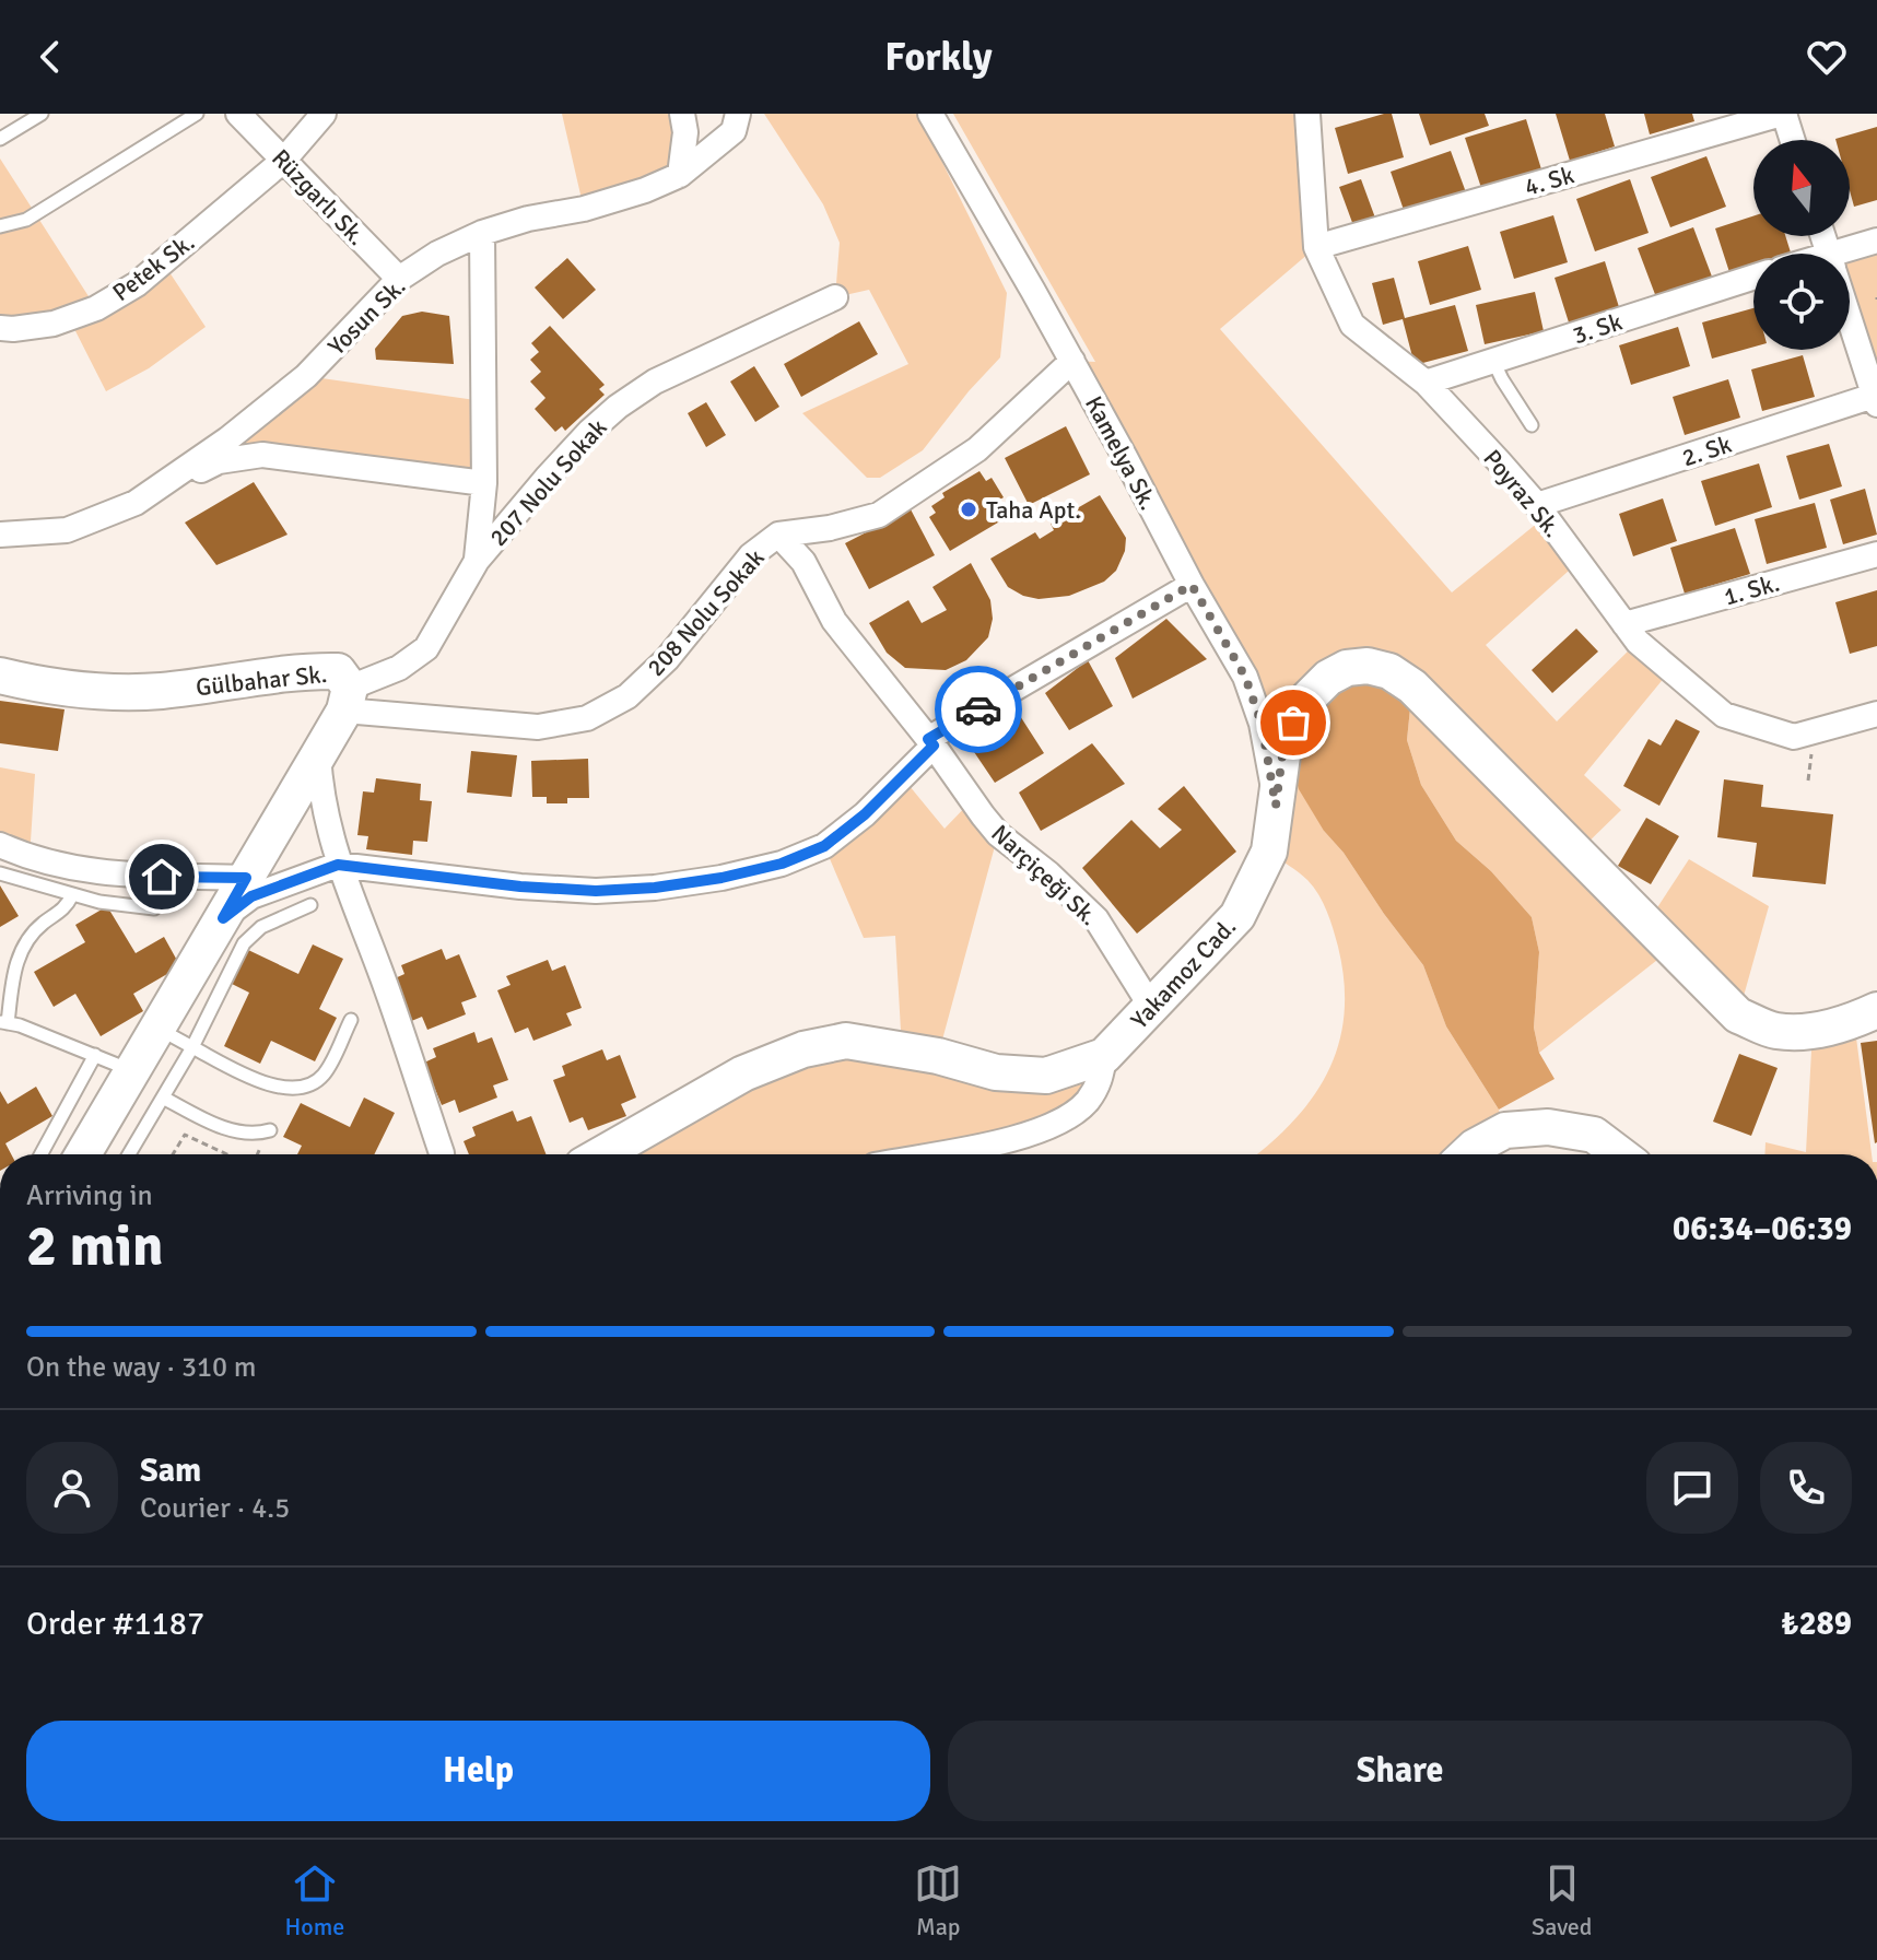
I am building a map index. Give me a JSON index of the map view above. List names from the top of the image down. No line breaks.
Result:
{"streets":{"street":["4. Sk","Rüzgarlı Sk.","Petek Sk.","Yosun Sk.","3. Sk","2. Sk","Kamelya Sk.","207 Nolu Sokak","Poyraz Sk.","1. Sk.","208 Nolu Sokak","Gülbahar Sk.","Narçiçeği Sk.","Yakamoz Cad."]},"crossings":[["4. Sk","Poyraz Sk."],["Rüzgarlı Sk.","Petek Sk."],["Rüzgarlı Sk.","Yosun Sk."],["3. Sk","Poyraz Sk."],["2. Sk","Poyraz Sk."],["Kamelya Sk.","208 Nolu Sokak"],["Kamelya Sk.","Yakamoz Cad."],["207 Nolu Sokak","208 Nolu Sokak"],["207 Nolu Sokak","Gülbahar Sk."],["Poyraz Sk.","1. Sk."],["208 Nolu Sokak","Gülbahar Sk."],["208 Nolu Sokak","Narçiçeği Sk."],["Narçiçeği Sk.","Yakamoz Cad."]],"places":["Taha Apt."],"north":"top","page":{"header":"Forkly","heading":["2 min","Arriving in","06:34–06:39"],"panel":["Sam","Courier · 4.5","Order #1187","₺289"],"bar":"On the way · 310 m","buttons":["Help","Share"],"tabs":["Home","Map","Saved"]}}
